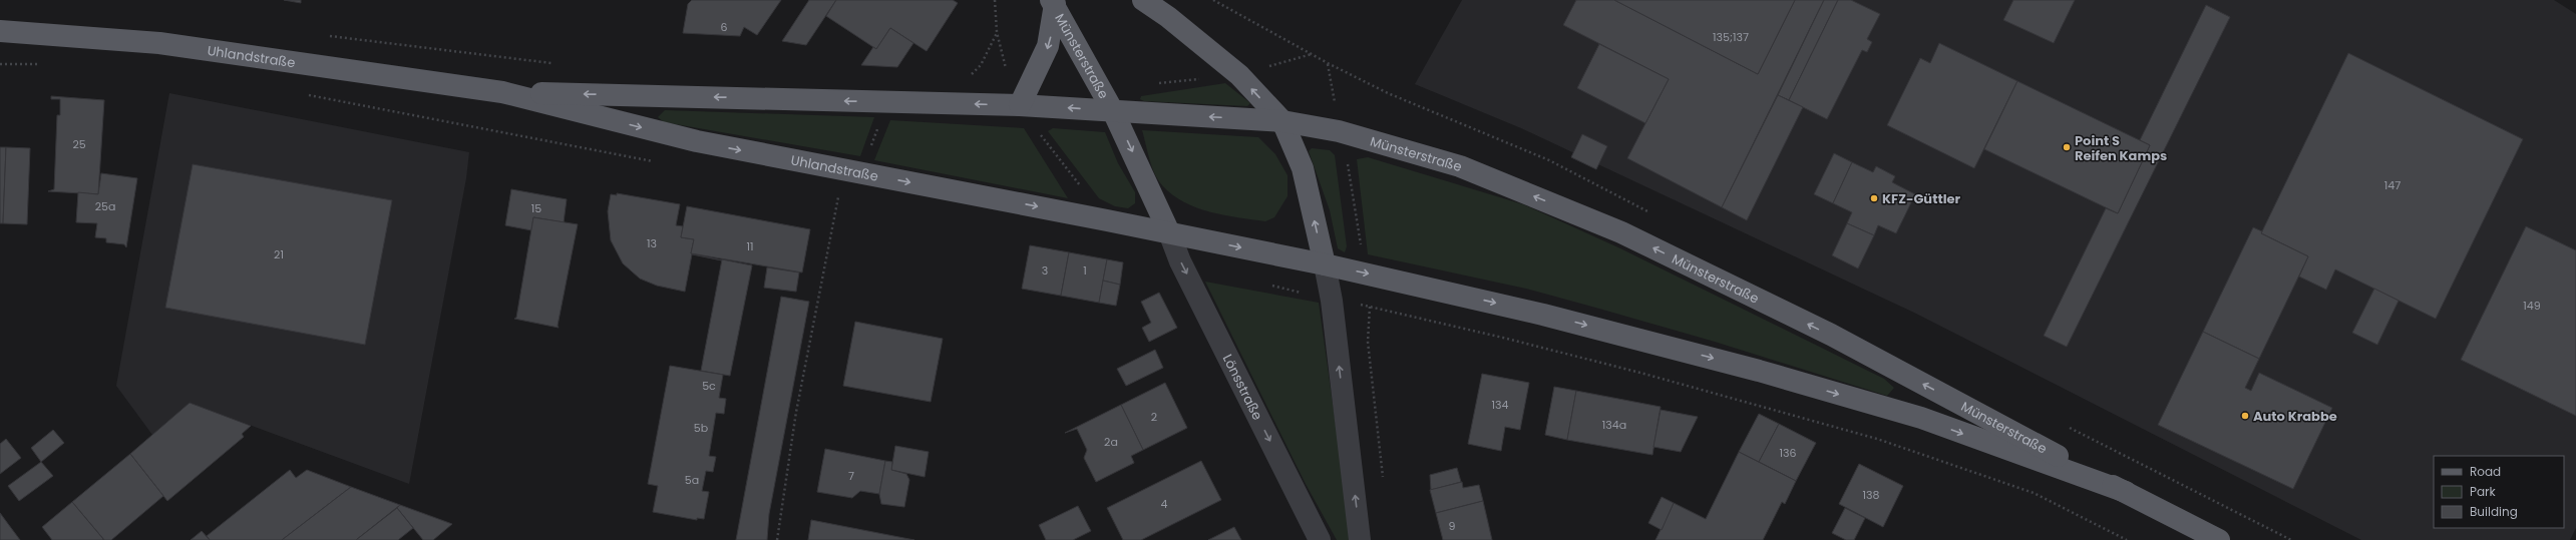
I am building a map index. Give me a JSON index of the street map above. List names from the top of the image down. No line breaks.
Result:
{"streets":{"main road":["Uhlandstraße","Münsterstraße"],"street":["Lönsstraße"]},"crossings":[["Uhlandstraße","Münsterstraße"],["Uhlandstraße","Lönsstraße"],["Münsterstraße","Lönsstraße"]],"places":["Point S Reifen Kamps","KFZ-Güttler","Auto Krabbe"],"house_numbers":["6","135;137","25","147","25a","15","13","11","21","3","1","149","5c","134","2","134a","5b","2a","136","7","5a","138","4","9"],"legend":["Road","Park","Building"]}
